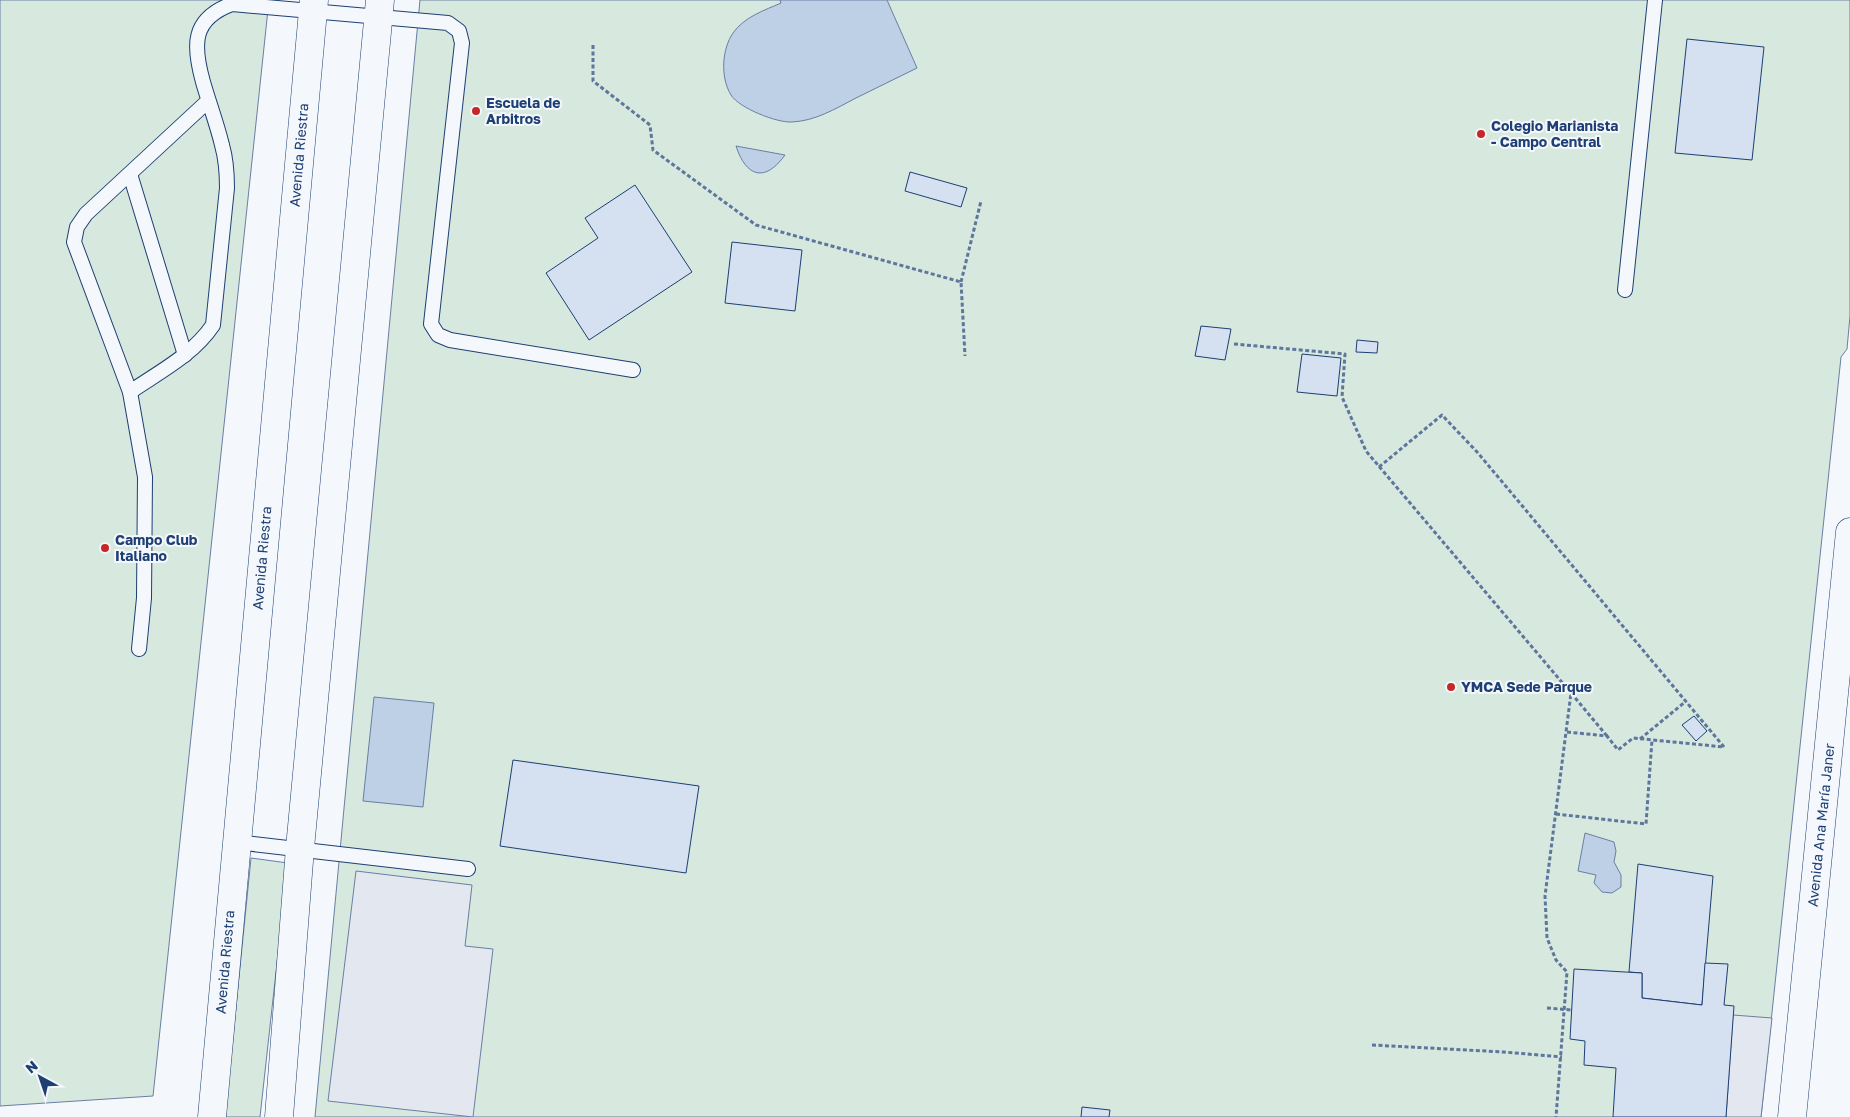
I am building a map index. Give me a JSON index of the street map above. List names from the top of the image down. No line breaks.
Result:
{"streets":{"main road":["Avenida Riestra","Avenida Ana María Janer"]},"places":["Escuela de Arbitros","Colegio Marianista - Campo Central","Campo Club Italiano","YMCA Sede Parque"],"north":"top left"}
